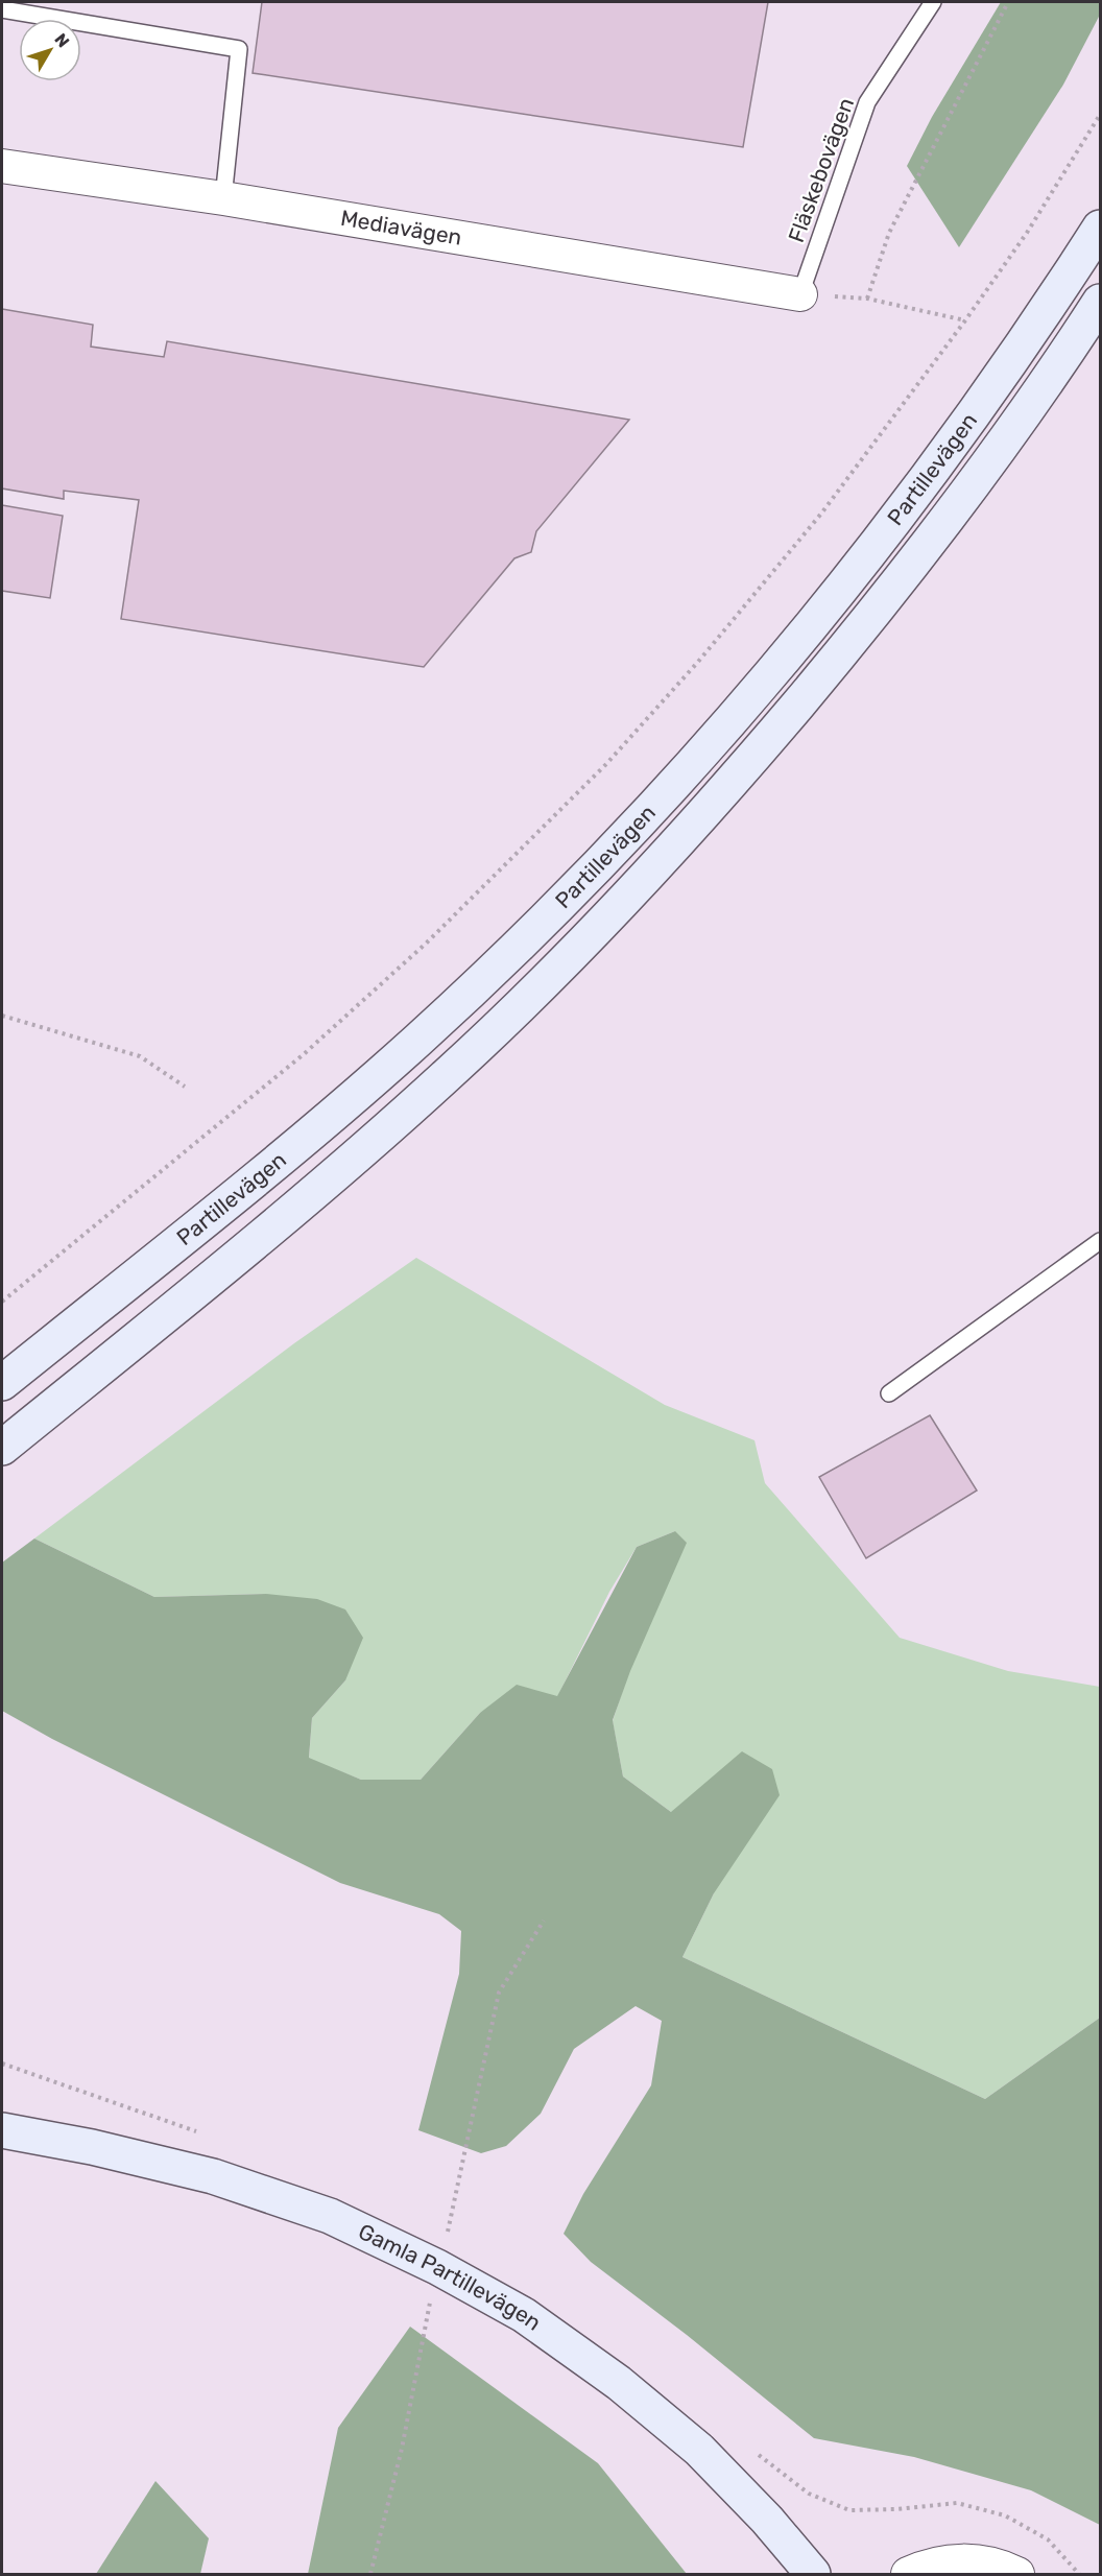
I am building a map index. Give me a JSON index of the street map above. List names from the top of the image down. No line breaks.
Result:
{"streets":{"street":["Mediavägen","Partillevägen","Gamla Partillevägen"],"lane":["Fläskebovägen"]},"crossings":[["Fläskebovägen","Mediavägen"]],"north":"top right"}
